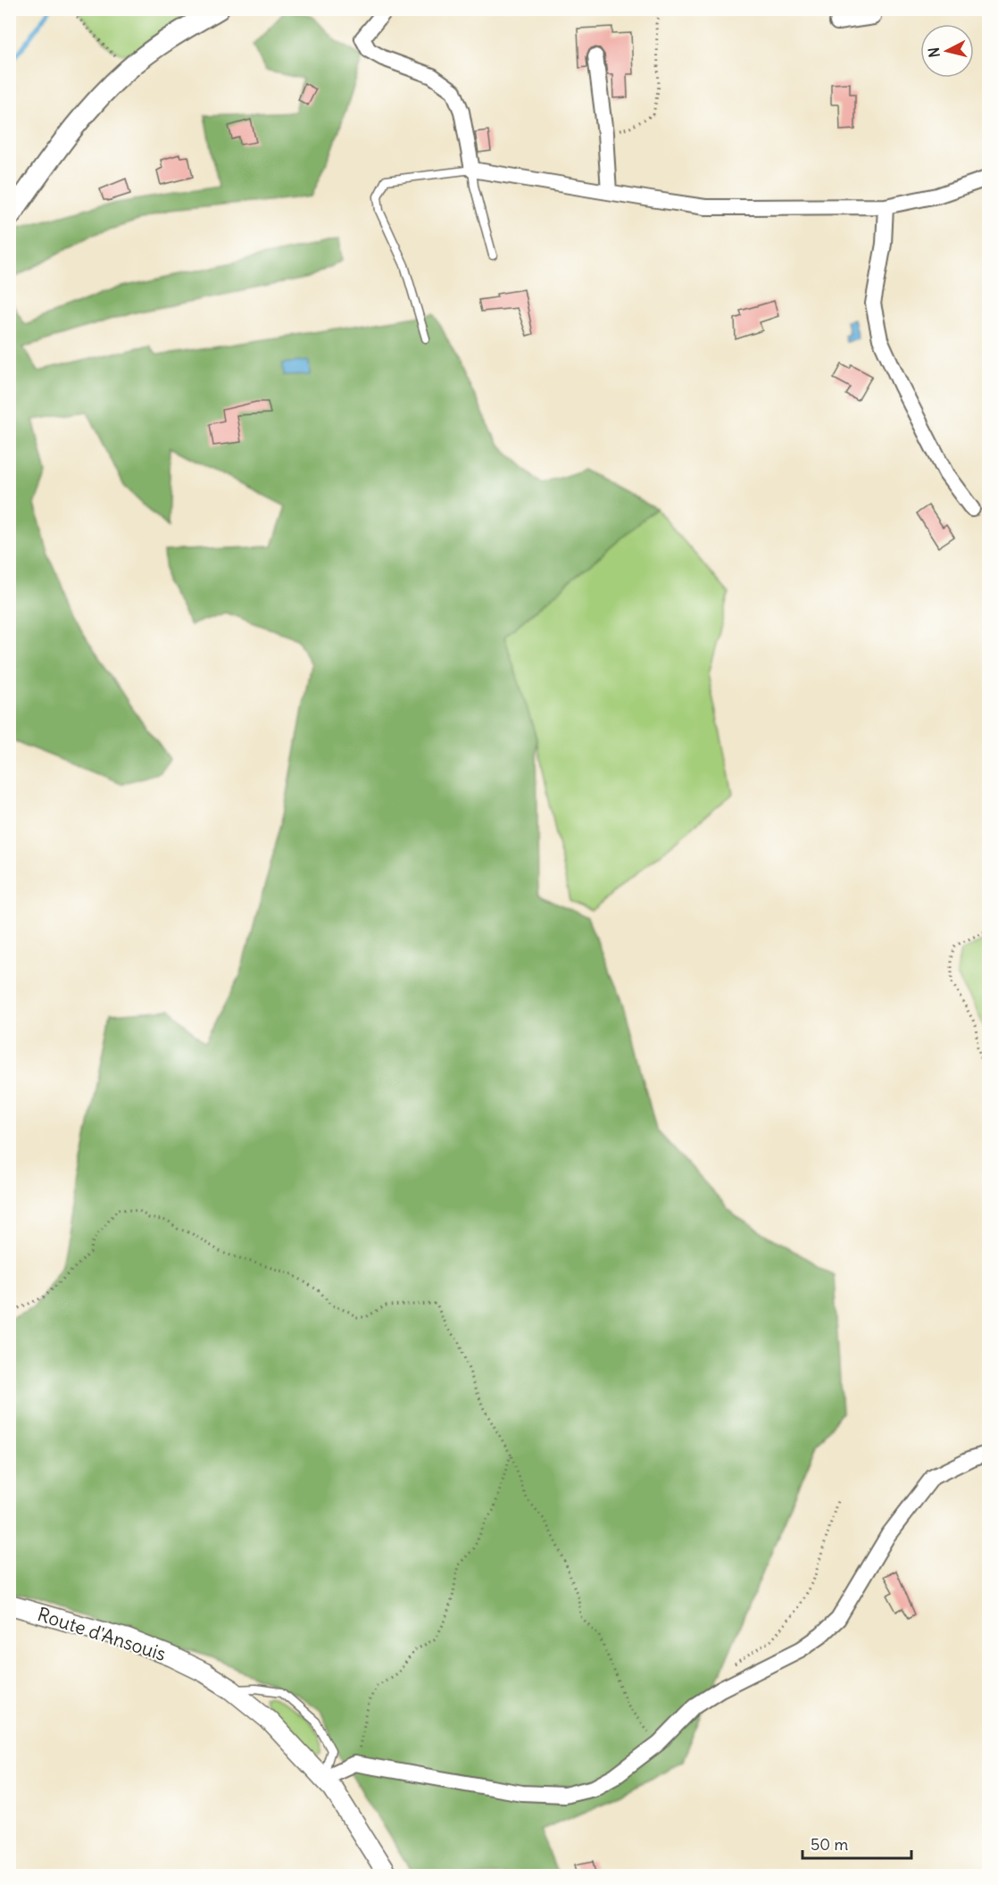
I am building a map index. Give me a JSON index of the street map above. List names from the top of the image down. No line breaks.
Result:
{"streets":{"street":["Route d'Ansouis"]},"scale_bar":"50 m","north":"left"}
